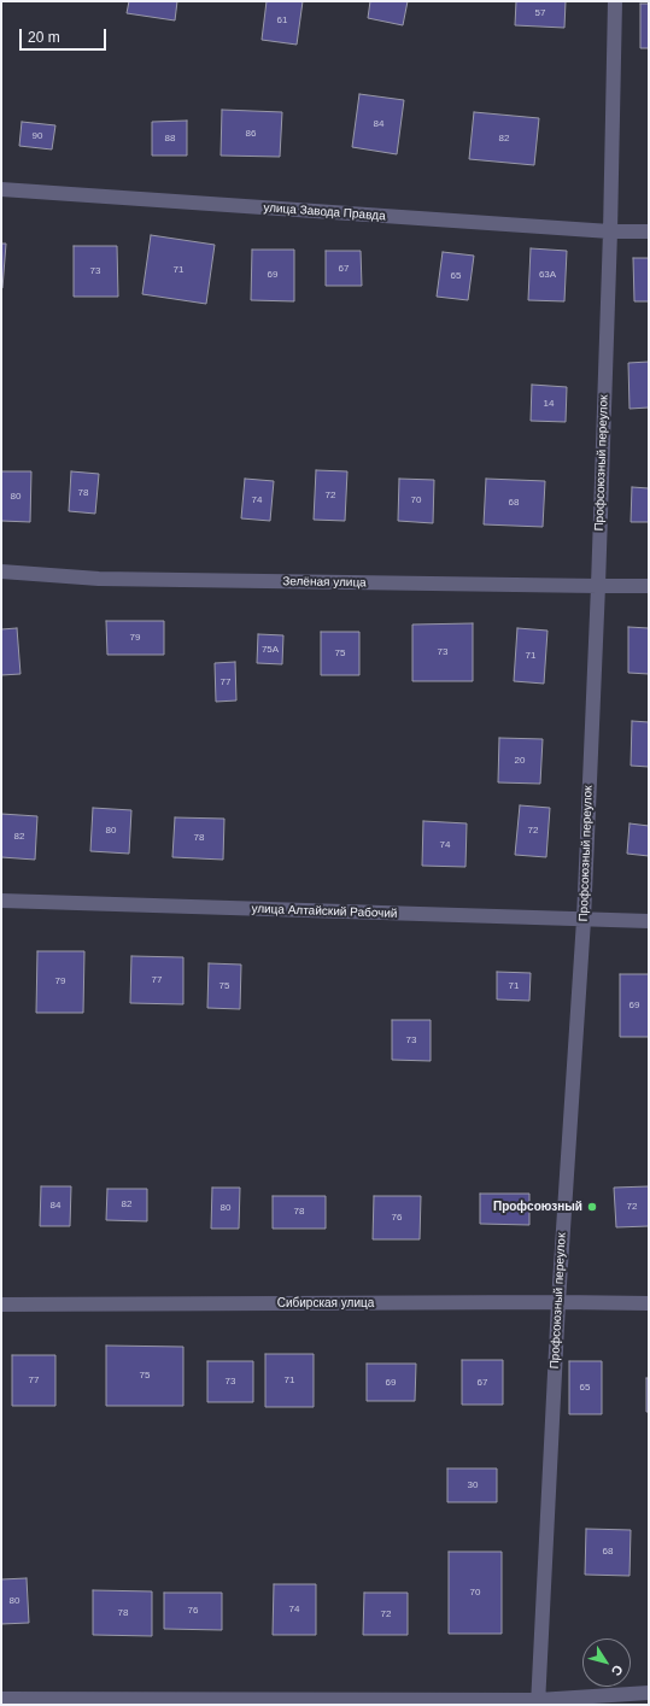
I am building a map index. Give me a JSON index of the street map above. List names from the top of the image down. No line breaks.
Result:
{"streets":{"street":["улица Завода Правда","Профсоюзный переулок","Зелёная улица","улица Алтайский Рабочий","Сибирская улица"]},"crossings":[["улица Завода Правда","Профсоюзный переулок"],["Профсоюзный переулок","Зелёная улица"],["Профсоюзный переулок","улица Алтайский Рабочий"],["Профсоюзный переулок","Сибирская улица"]],"places":["Профсоюзный"],"house_numbers":["57","61","84","86","90","88","82","67","71","73","69","63А","65","14","78","72","80","74","70","68","79","75А","73","75","71","77","20","80","72","82","78","74","77","79","75","71","69","73","82","84","72","80","78","76","75","77","71","73","69","67","65","30","68","70","80","74","76","78","72"],"scale_bar":"20 m","north":"bottom right"}
